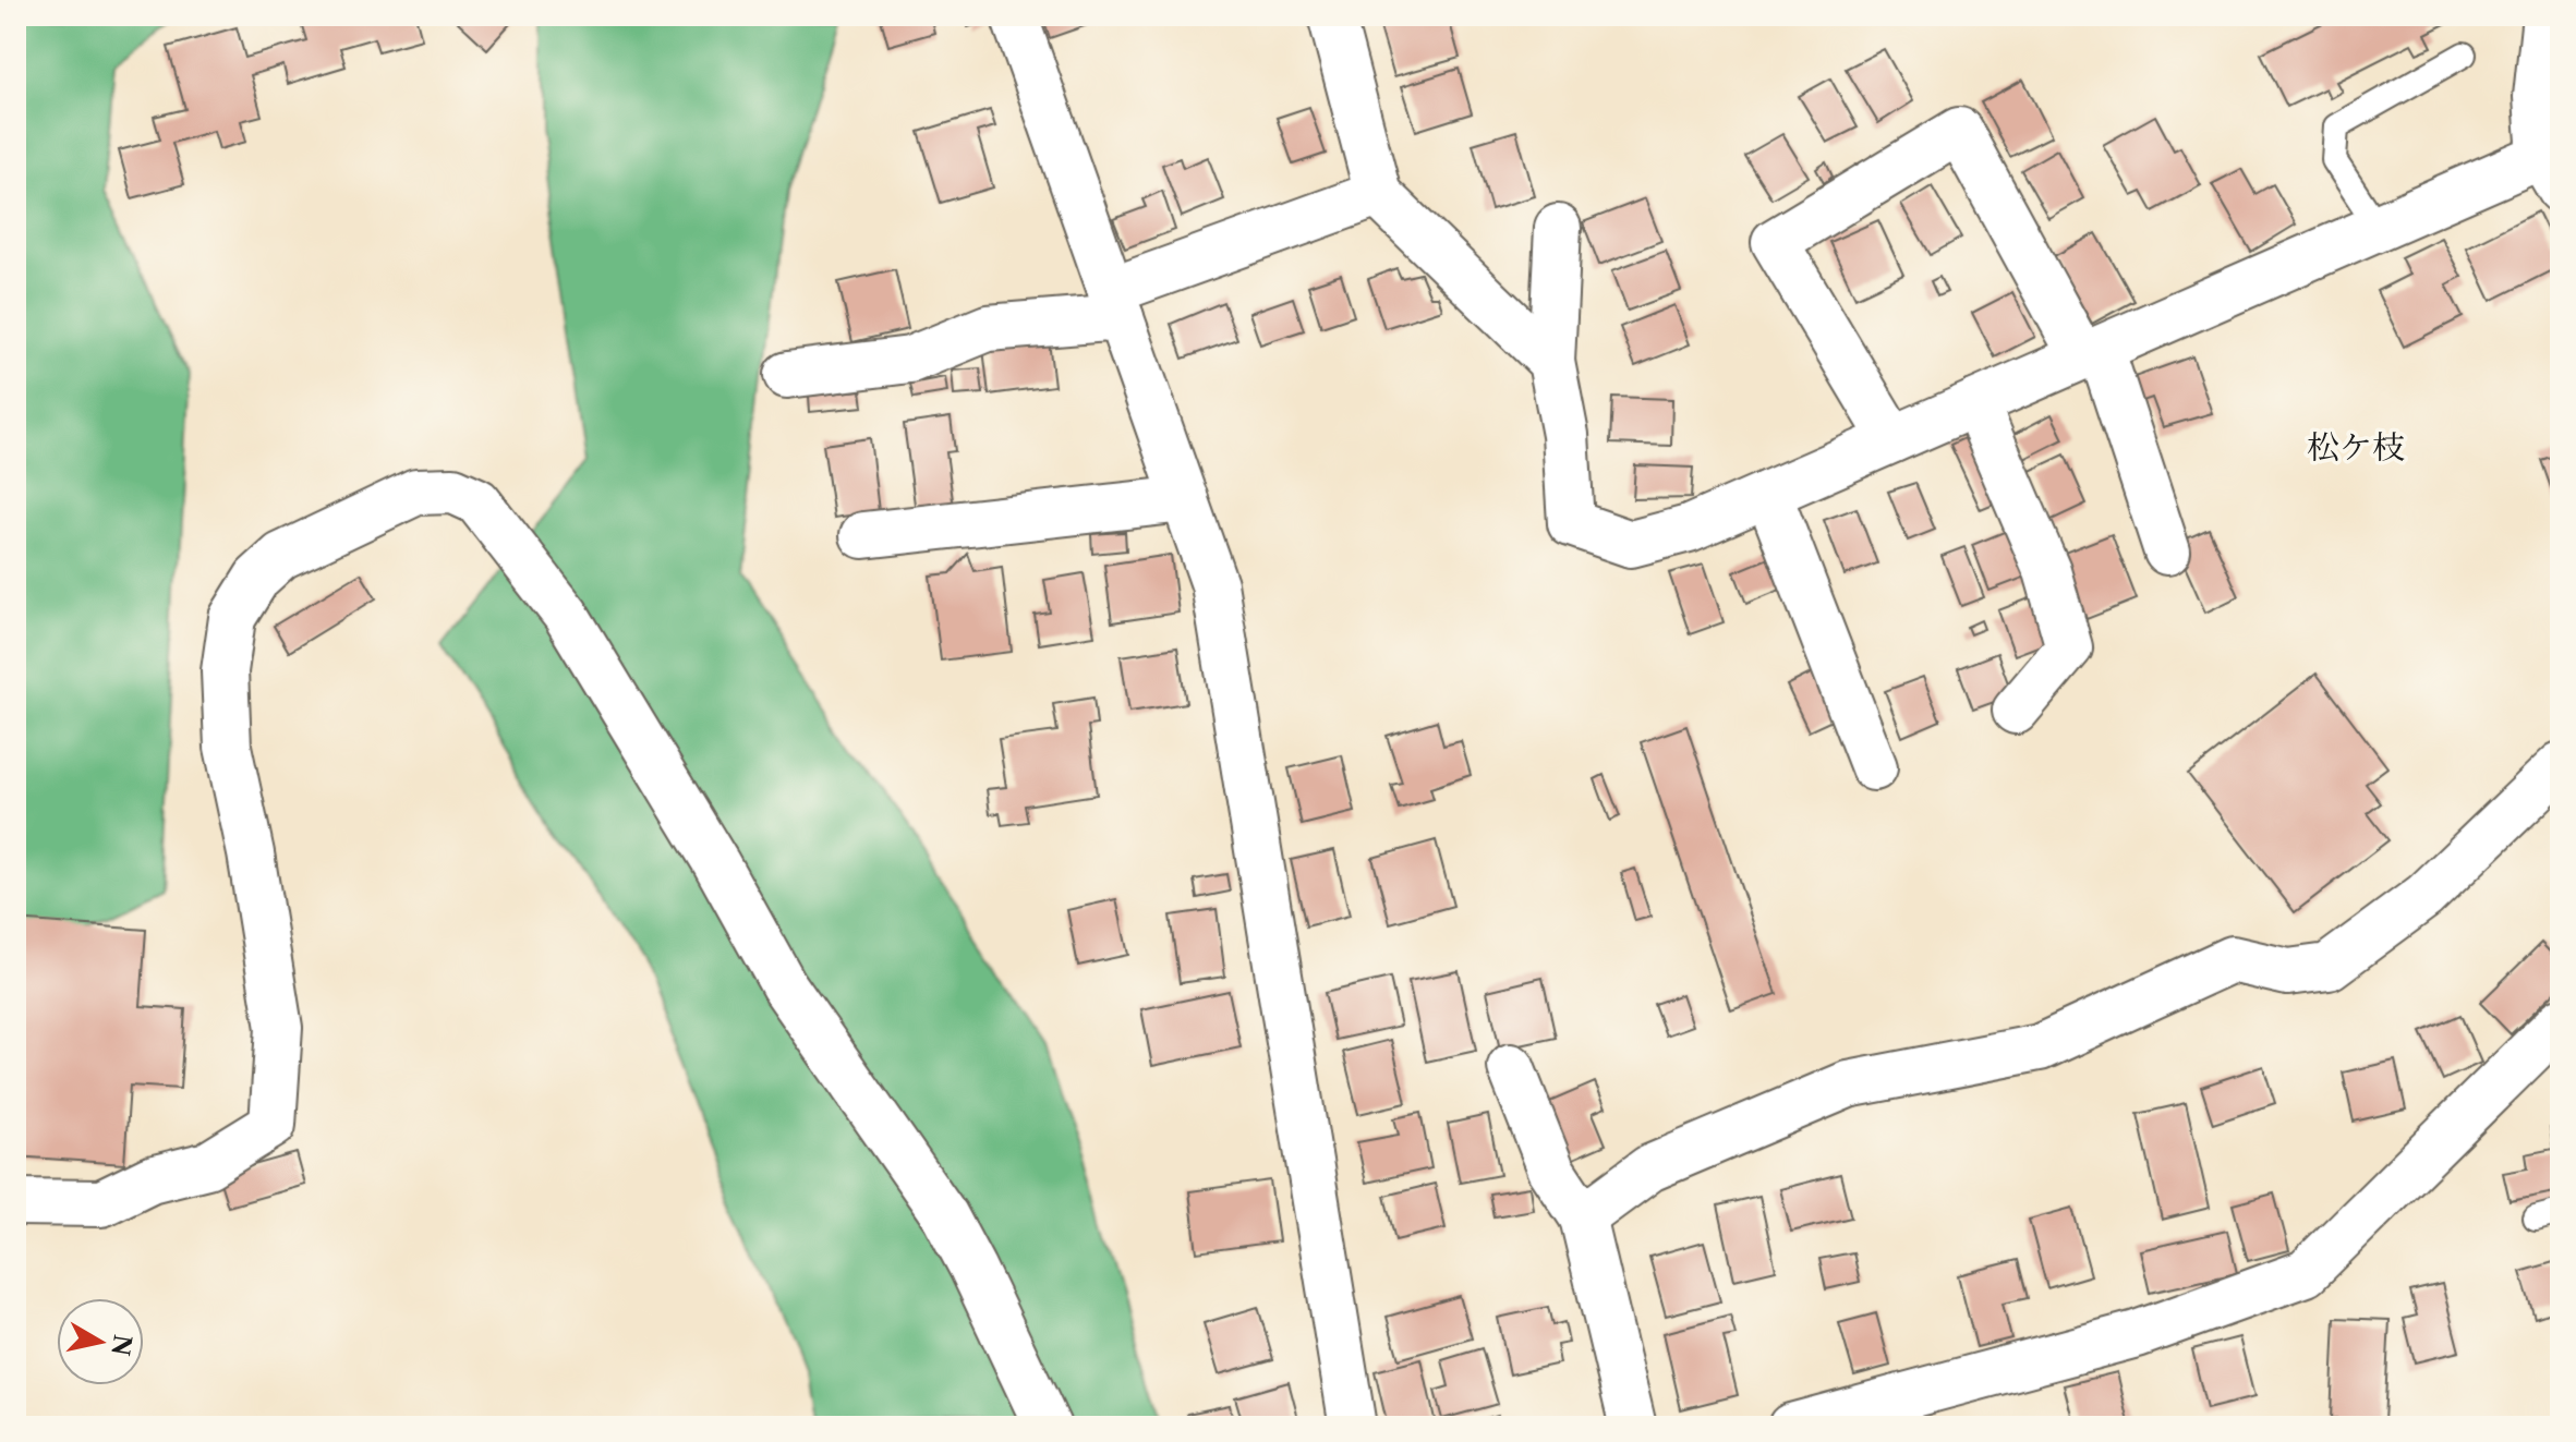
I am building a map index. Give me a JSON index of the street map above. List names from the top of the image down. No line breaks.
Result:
{"districts":["松ケ枝"],"north":"right"}
